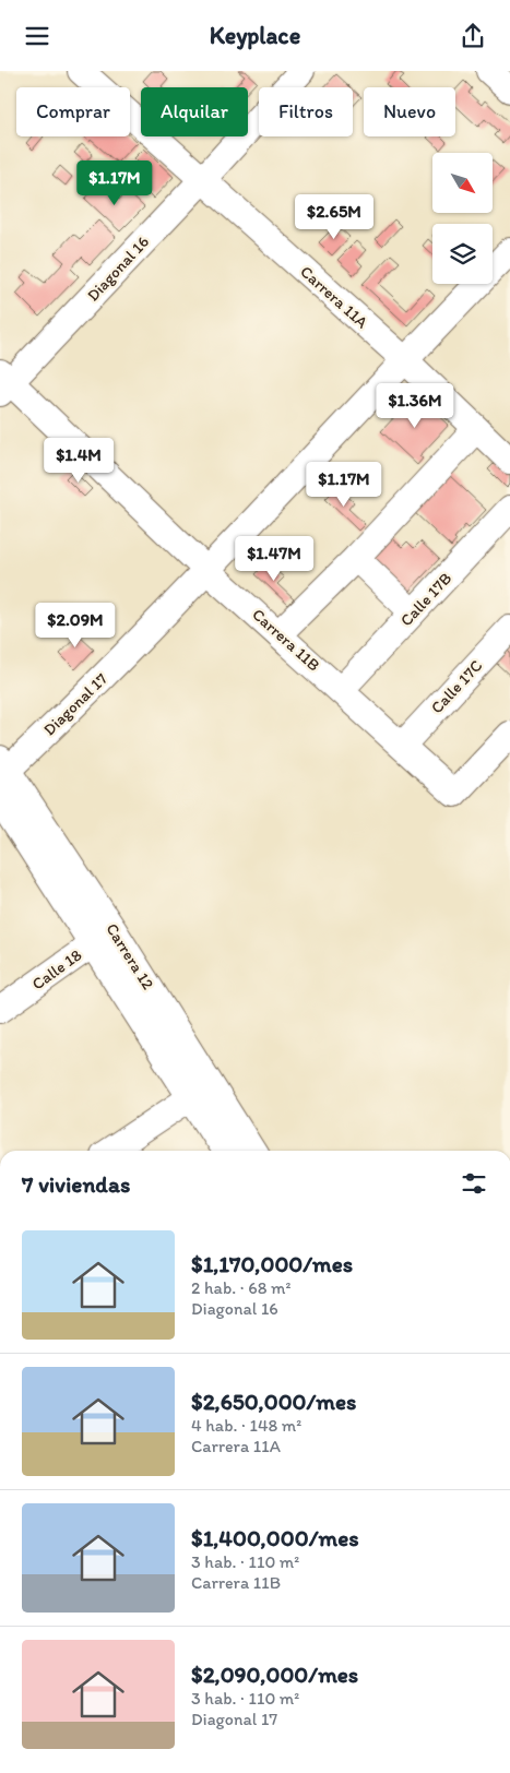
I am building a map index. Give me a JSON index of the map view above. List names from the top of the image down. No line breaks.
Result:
{"streets":{"street":["Diagonal 16","Carrera 11A","Calle 17B","Carrera 11B","Calle 17C","Diagonal 17","Carrera 12","Calle 18"]},"crossings":[["Diagonal 16","Carrera 11A"],["Diagonal 16","Carrera 11B"],["Carrera 11A","Diagonal 17"],["Calle 17B","Carrera 11B"],["Carrera 11B","Calle 17C"],["Carrera 11B","Diagonal 17"],["Diagonal 17","Carrera 12"],["Carrera 12","Calle 18"]],"north":"bottom right","page":{"header":"Keyplace","chip":["Comprar","Alquilar","Filtros","Nuevo"],"price":["$1.17M","$2.65M","$1.36M","$1.4M","$1.17M","$1.47M","$2.09M"],"heading":"7 viviendas","list":[{"name":"$1,170,000/mes","note":"2 hab. · 68 m² · Diagonal 16"},{"name":"$2,650,000/mes","note":"4 hab. · 148 m² · Carrera 11A"},{"name":"$1,400,000/mes","note":"3 hab. · 110 m² · Carrera 11B"},{"name":"$2,090,000/mes","note":"3 hab. · 110 m² · Diagonal 17"}]}}
